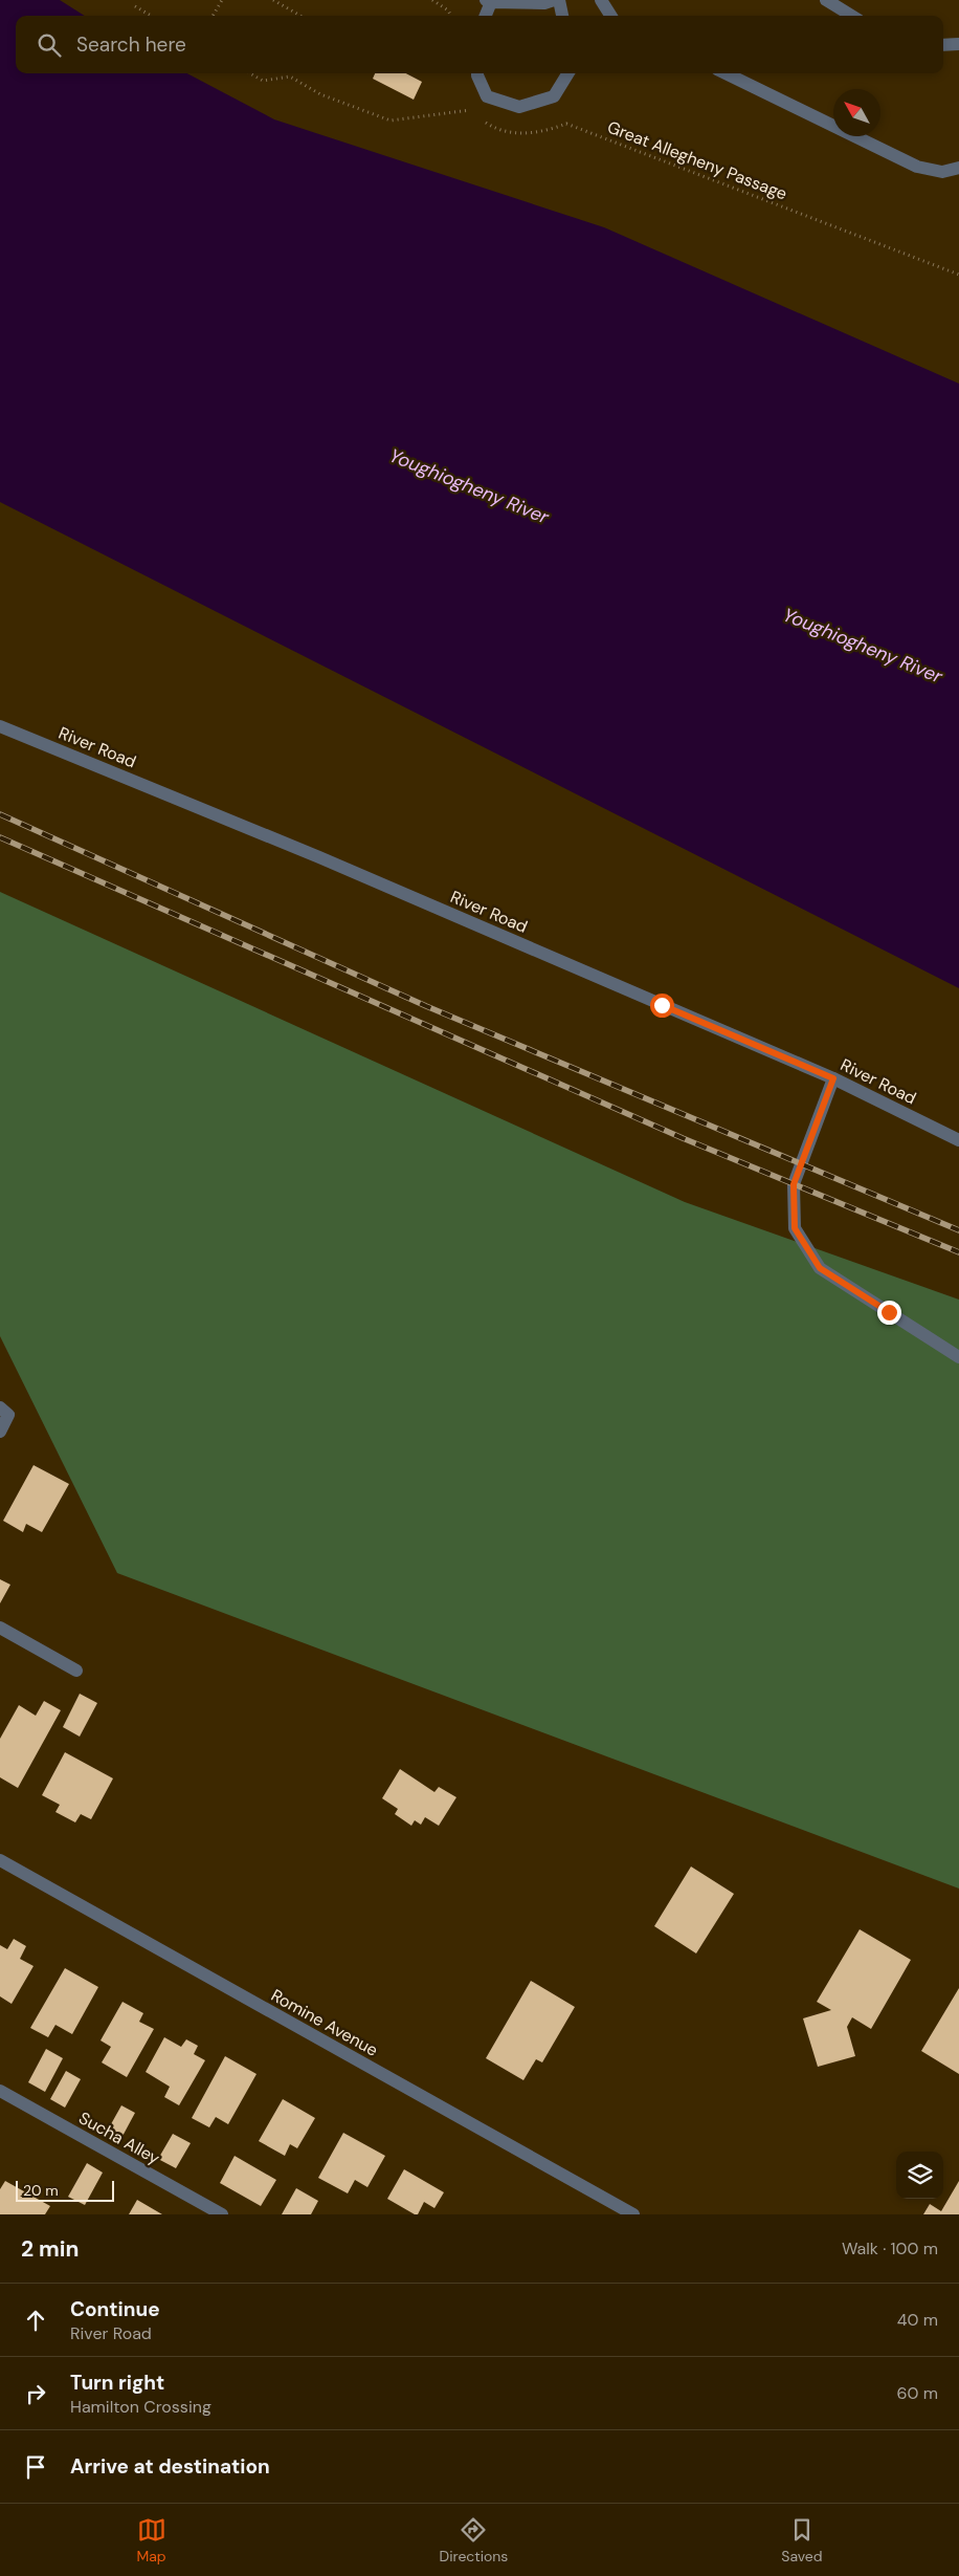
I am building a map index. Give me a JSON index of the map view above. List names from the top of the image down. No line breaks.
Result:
{"streets":{"street":["River Road","Romine Avenue","Sucha Alley"],"path":["Great Allegheny Passage"]},"water":["Youghiogheny River"],"scale_bar":"20 m","north":"top left","page":{"search":"Search here","scale":"20 m","heading":["2 min","Walk · 100 m"],"list":[["Continue","River Road","40 m"],["Turn right","Hamilton Crossing","60 m"],"Arrive at destination"],"nav":["Map","Directions","Saved"]}}
